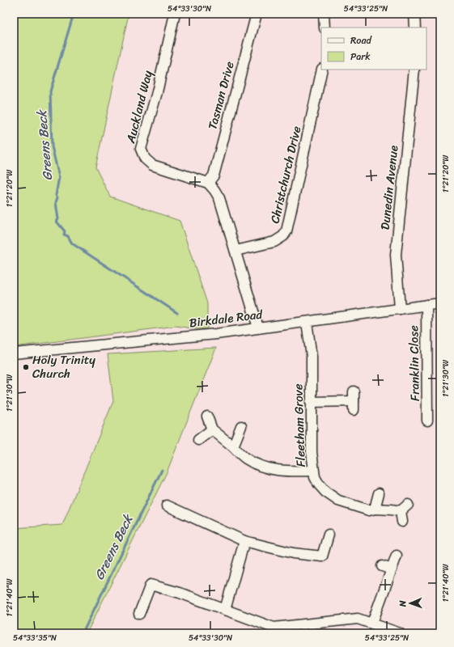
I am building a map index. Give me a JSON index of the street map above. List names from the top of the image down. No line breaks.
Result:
{"streets":{"street":["Tasman Drive","Auckland Way","Christchurch Drive","Dunedin Avenue","Birkdale Road","Franklin Close","Fleetham Grove"]},"crossings":[["Tasman Drive","Auckland Way"],["Dunedin Avenue","Birkdale Road"],["Birkdale Road","Franklin Close"],["Birkdale Road","Fleetham Grove"]],"water":["Greens Beck"],"places":["Holy Trinity Church"],"legend":["Road","Park"],"north":"left","coordinates":["54°33'30\"N","54°33'25\"N","1°21'20\"W","1°21'30\"W","1°21'40\"W","54°33'35\"N"]}
